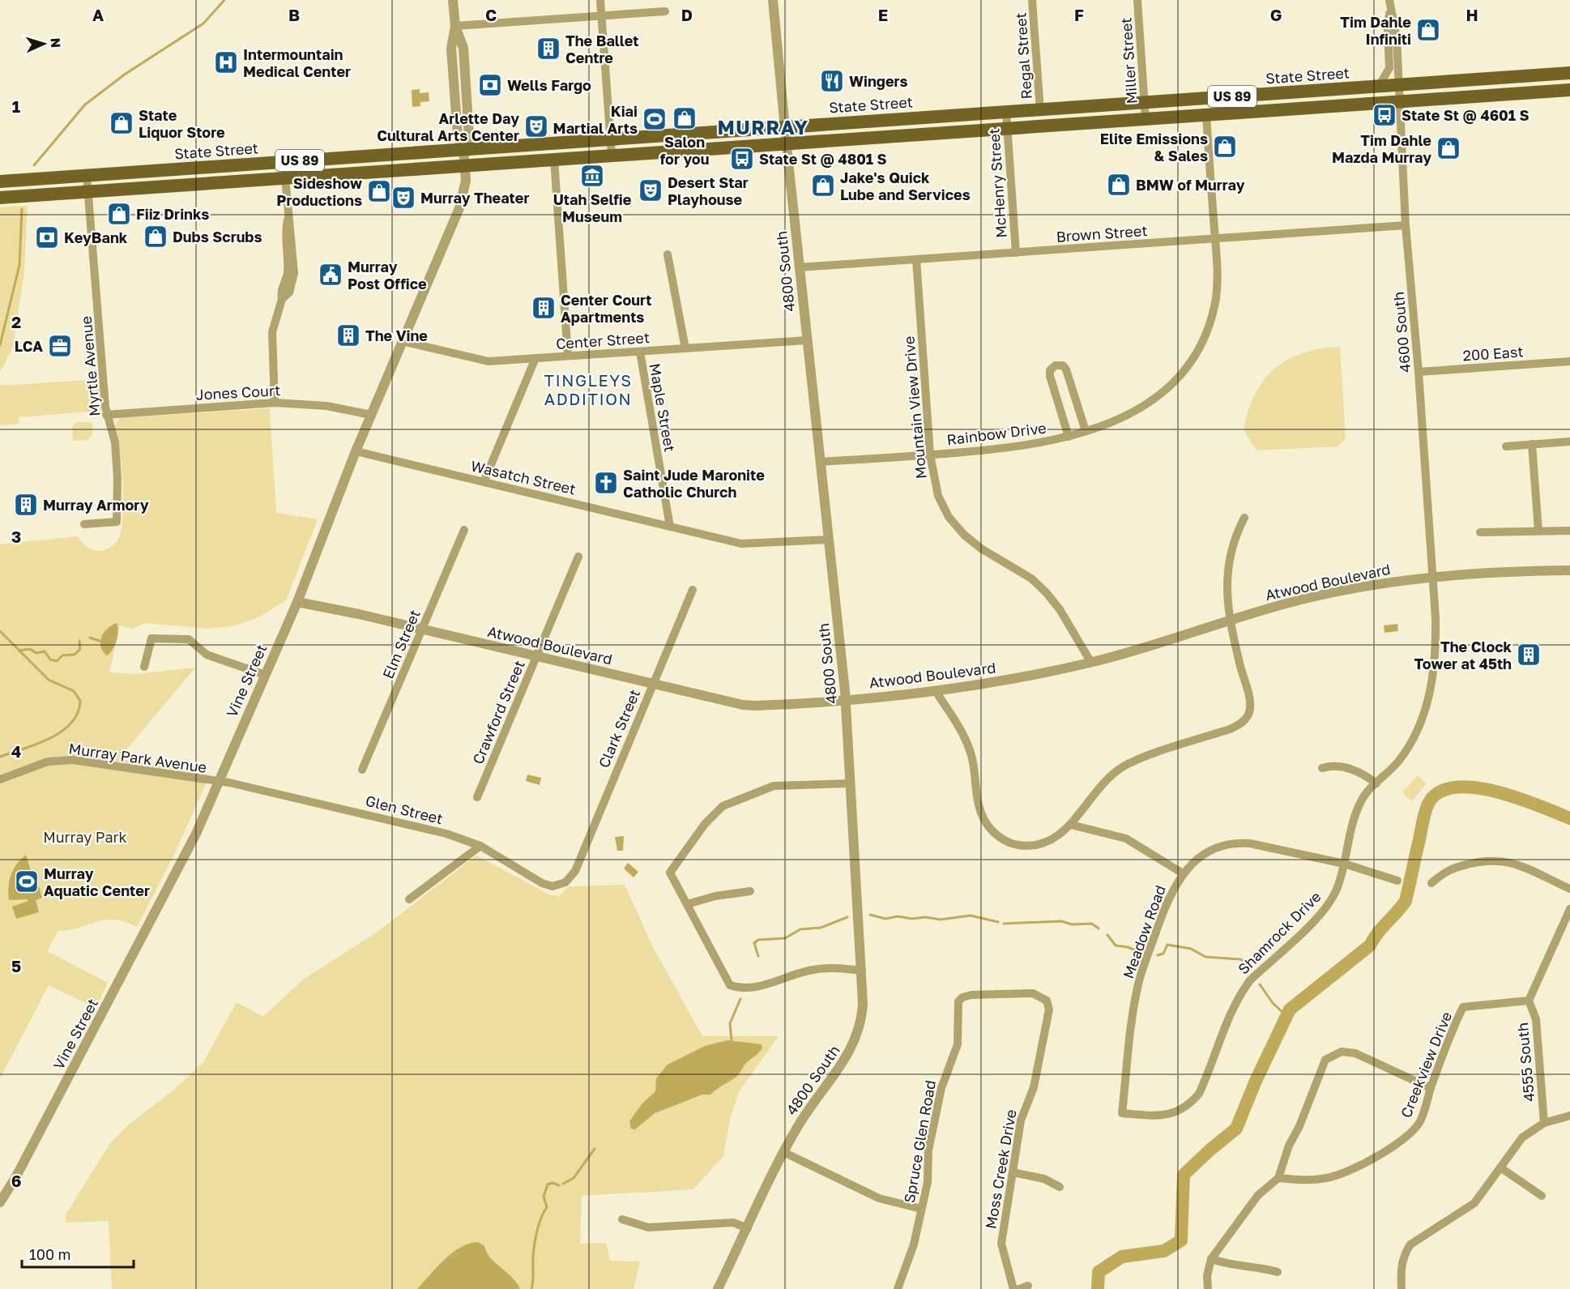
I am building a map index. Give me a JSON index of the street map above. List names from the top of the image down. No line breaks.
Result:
{"streets":{"main road":["State Street","US 89"],"street":["Regal Street","Miller Street","McHenry Street","Brown Street","4800 South","4600 South","Center Street","200 East","Myrtle Avenue","Jones Court","Maple Street","Mountain View Drive","Rainbow Drive","Wasatch Street","Atwood Boulevard","Elm Street","Vine Street","Crawford Street","Clark Street","Murray Park Avenue","Glen Street","Meadow Road","Shamrock Drive","4555 South","Creekview Drive","Spruce Glen Road","Moss Creek Drive"]},"crossings":[["Regal Street","State Street"],["Miller Street","State Street"],["Miller Street","US 89"],["State Street","McHenry Street"],["State Street","4800 South"],["State Street","4600 South"],["State Street","Myrtle Avenue"],["State Street","Vine Street"],["US 89","McHenry Street"],["US 89","4800 South"],["US 89","4600 South"],["US 89","Myrtle Avenue"],["US 89","Rainbow Drive"],["US 89","Vine Street"],["McHenry Street","Brown Street"],["Brown Street","4800 South"],["Brown Street","4600 South"],["Brown Street","Mountain View Drive"],["Brown Street","Rainbow Drive"],["4800 South","Center Street"],["4800 South","Rainbow Drive"],["4800 South","Wasatch Street"],["4800 South","Atwood Boulevard"],["4600 South","200 East"],["4600 South","Atwood Boulevard"],["4600 South","Shamrock Drive"],["Center Street","Maple Street"],["Center Street","Vine Street"],["Myrtle Avenue","Jones Court"],["Jones Court","Vine Street"],["Maple Street","Wasatch Street"],["Mountain View Drive","Rainbow Drive"],["Mountain View Drive","Atwood Boulevard"],["Wasatch Street","Vine Street"],["Atwood Boulevard","Elm Street"],["Atwood Boulevard","Vine Street"],["Atwood Boulevard","Crawford Street"],["Atwood Boulevard","Clark Street"],["Atwood Boulevard","Shamrock Drive"],["Vine Street","Murray Park Avenue"],["Vine Street","Glen Street"],["Clark Street","Glen Street"],["Murray Park Avenue","Glen Street"],["Meadow Road","Shamrock Drive"],["4555 South","Creekview Drive"],["Spruce Glen Road","Moss Creek Drive"]],"districts":["MURRAY","TINGLEYS ADDITION"],"parks":["Murray Park"],"places":{"shop":["Tim Dahle Infiniti","Salon for you","State Liquor Store","Elite Emissions & Sales","Tim Dahle Mazda Murray","BMW of Murray","Jake's Quick Lube and Services","Sideshow Productions","Fiiz Drinks","Dubs Scrubs"],"building":["The Ballet Centre","Center Court Apartments","The Vine","Murray Armory","The Clock Tower at 45th"],"hospital":["Intermountain Medical Center"],"restaurant":["Wingers"],"bank":["Wells Fargo","KeyBank"],"bus stop":["State St @ 4601 S","State St @ 4801 S"],"sports":["Kiai Martial Arts","Murray Aquatic Center"],"theatre":["Arlette Day Cultural Arts Center","Desert Star Playhouse","Murray Theater"],"museum":["Utah Selfie Museum"],"public building":["Murray Post Office"],"office":["LCA"],"church":["Saint Jude Maronite Catholic Church"]},"scale_bar":"100 m","north":"right","grid":{"columns":["A","B","C","D","E","F","G","H"],"rows":["1","2","3","4","5","6"]}}
